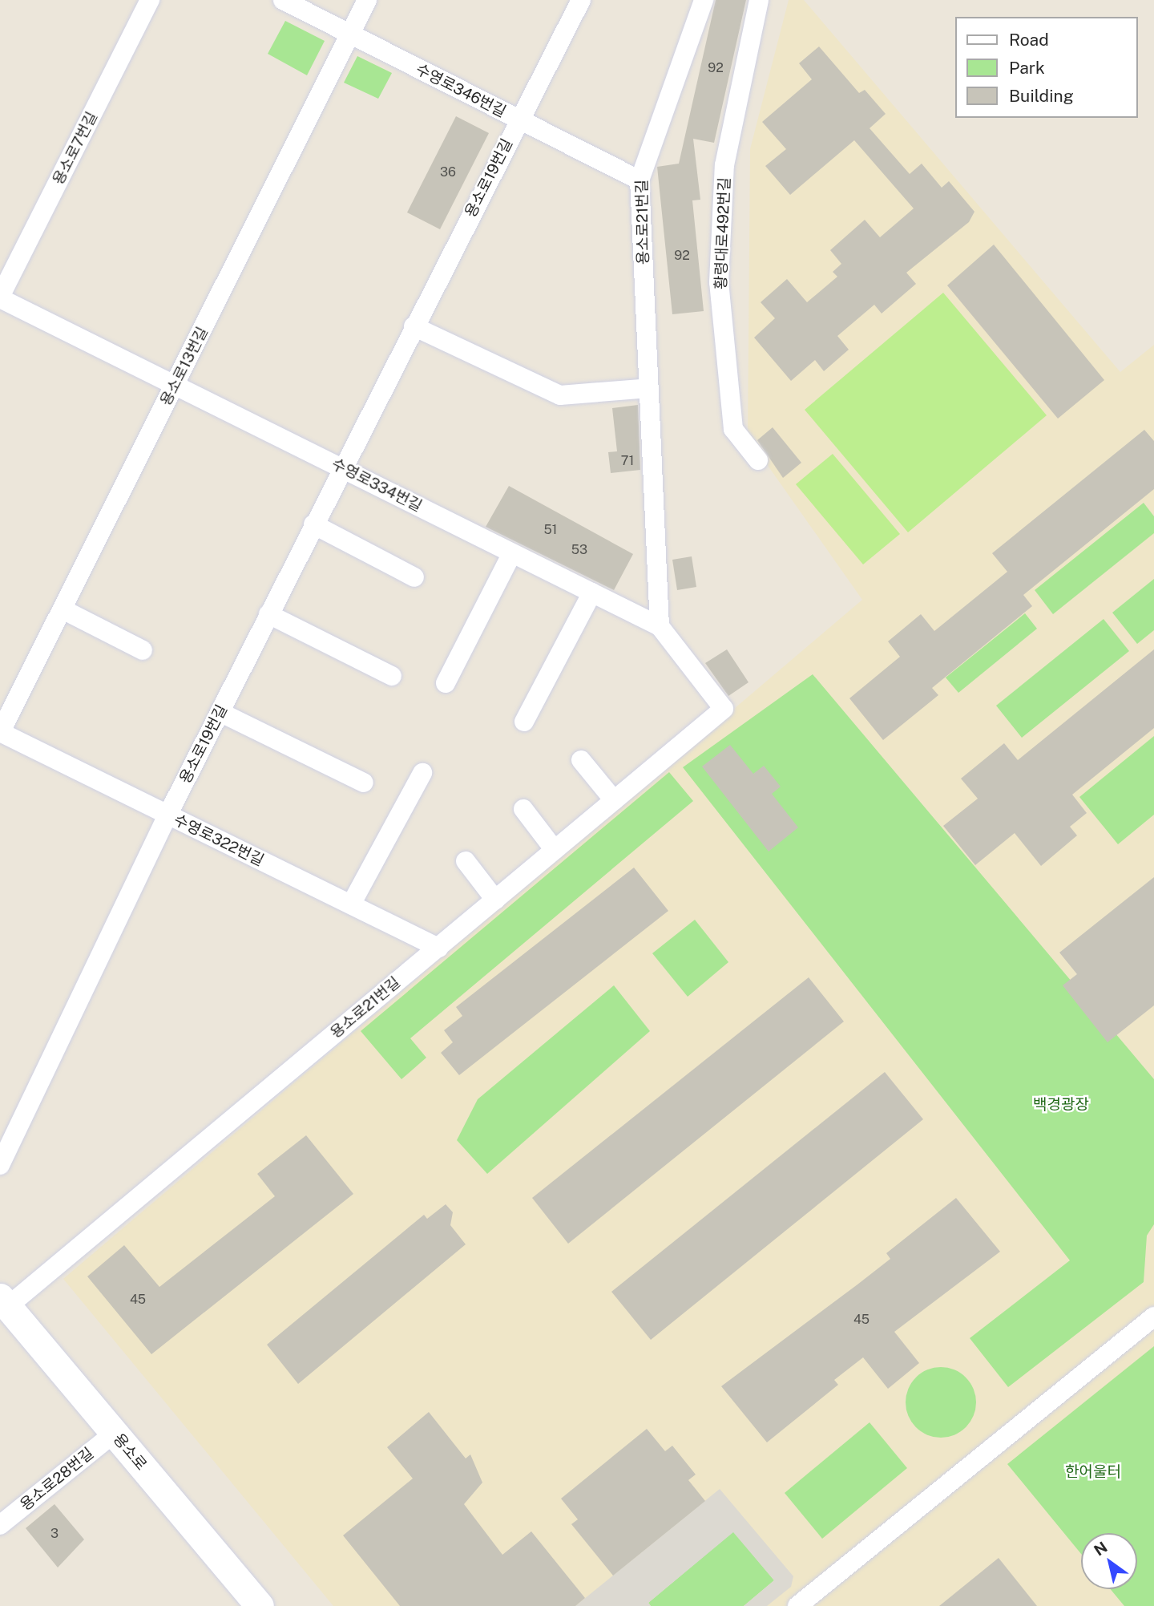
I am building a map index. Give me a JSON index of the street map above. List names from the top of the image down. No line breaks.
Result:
{"streets":{"main road":["용소로"],"street":["수영로346번길","용소로7번길","용소로19번길","용소로21번길","황령대로492번길","용소로13번길","수영로334번길","수영로322번길","용소로28번길"]},"crossings":[["수영로346번길","용소로19번길"],["수영로346번길","용소로21번길"],["수영로346번길","용소로13번길"],["용소로7번길","수영로334번길"],["용소로19번길","수영로334번길"],["용소로19번길","수영로322번길"],["용소로21번길","수영로334번길"],["용소로21번길","수영로322번길"],["용소로21번길","용소로"],["용소로13번길","수영로334번길"],["용소로13번길","수영로322번길"],["용소로","용소로28번길"]],"parks":["백경광장","한어울터"],"house_numbers":["92","36","92","71","51","53","45","45","3"],"legend":["Road","Park","Building"],"north":"top left"}
